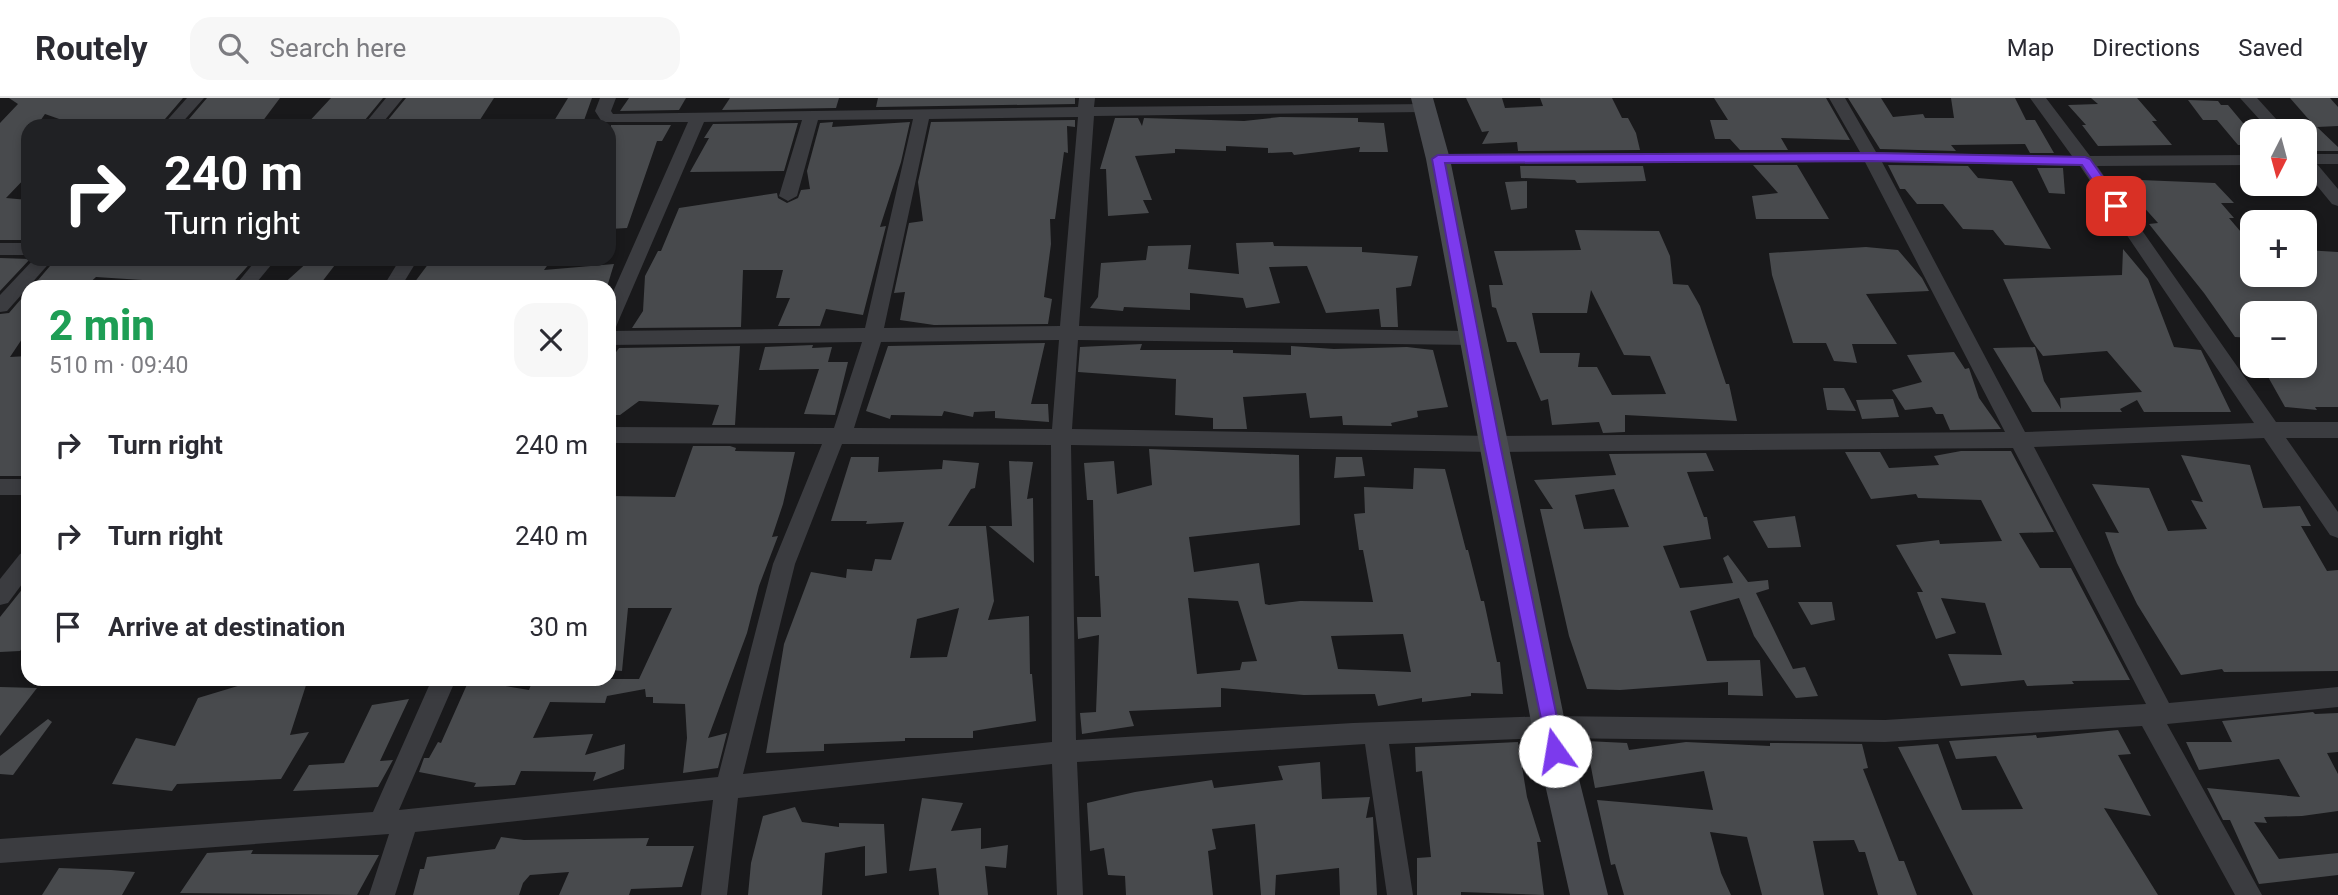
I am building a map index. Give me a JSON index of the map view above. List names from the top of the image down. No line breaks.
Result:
{"north":"bottom","page":{"header":"Routely","search":"Search here","nav":["Map","Directions","Saved"],"map_buttons":["+","−"],"turn":["240 m","Turn right"],"heading":["2 min","510 m · 09:40"],"list":[{"name":"Turn right","value":"240 m"},{"name":"Turn right","value":"240 m"},{"name":"Arrive at destination","value":"30 m"}]}}
